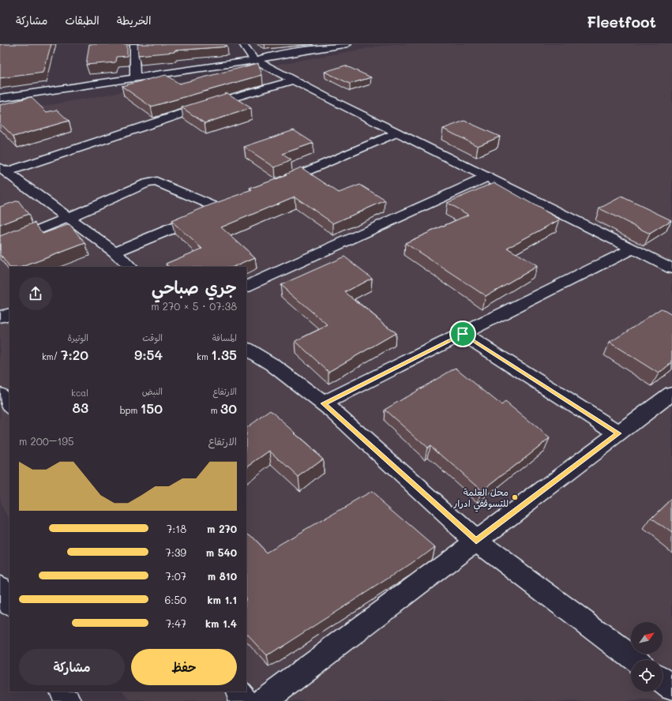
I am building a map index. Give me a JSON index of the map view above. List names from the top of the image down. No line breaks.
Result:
{"places":["محل العلمة للتسوقفي ادرار"],"north":"top right","page":{"header":"Fleetfoot","nav":["الخريطة","الطبقات","مشاركة"],"heading":["جري صباحي","07:38 · 5 × 270 m"],"stats":[["المسافة","1.35 km"],["الوقت","9:54"],["الوتيرة","7:20 /km"],["الارتفاع","30 m"],["النبض","150 bpm"],["kcal","83"]],"chart":["الارتفاع","195–200 m"],"list":[{"name":"270 m","note":"7:18"},{"name":"540 m","note":"7:39"},{"name":"810 m","note":"7:07"},{"name":"1.1 km","note":"6:50"},{"name":"1.4 km","note":"7:47"}],"buttons":["حفظ","مشاركة"]}}
